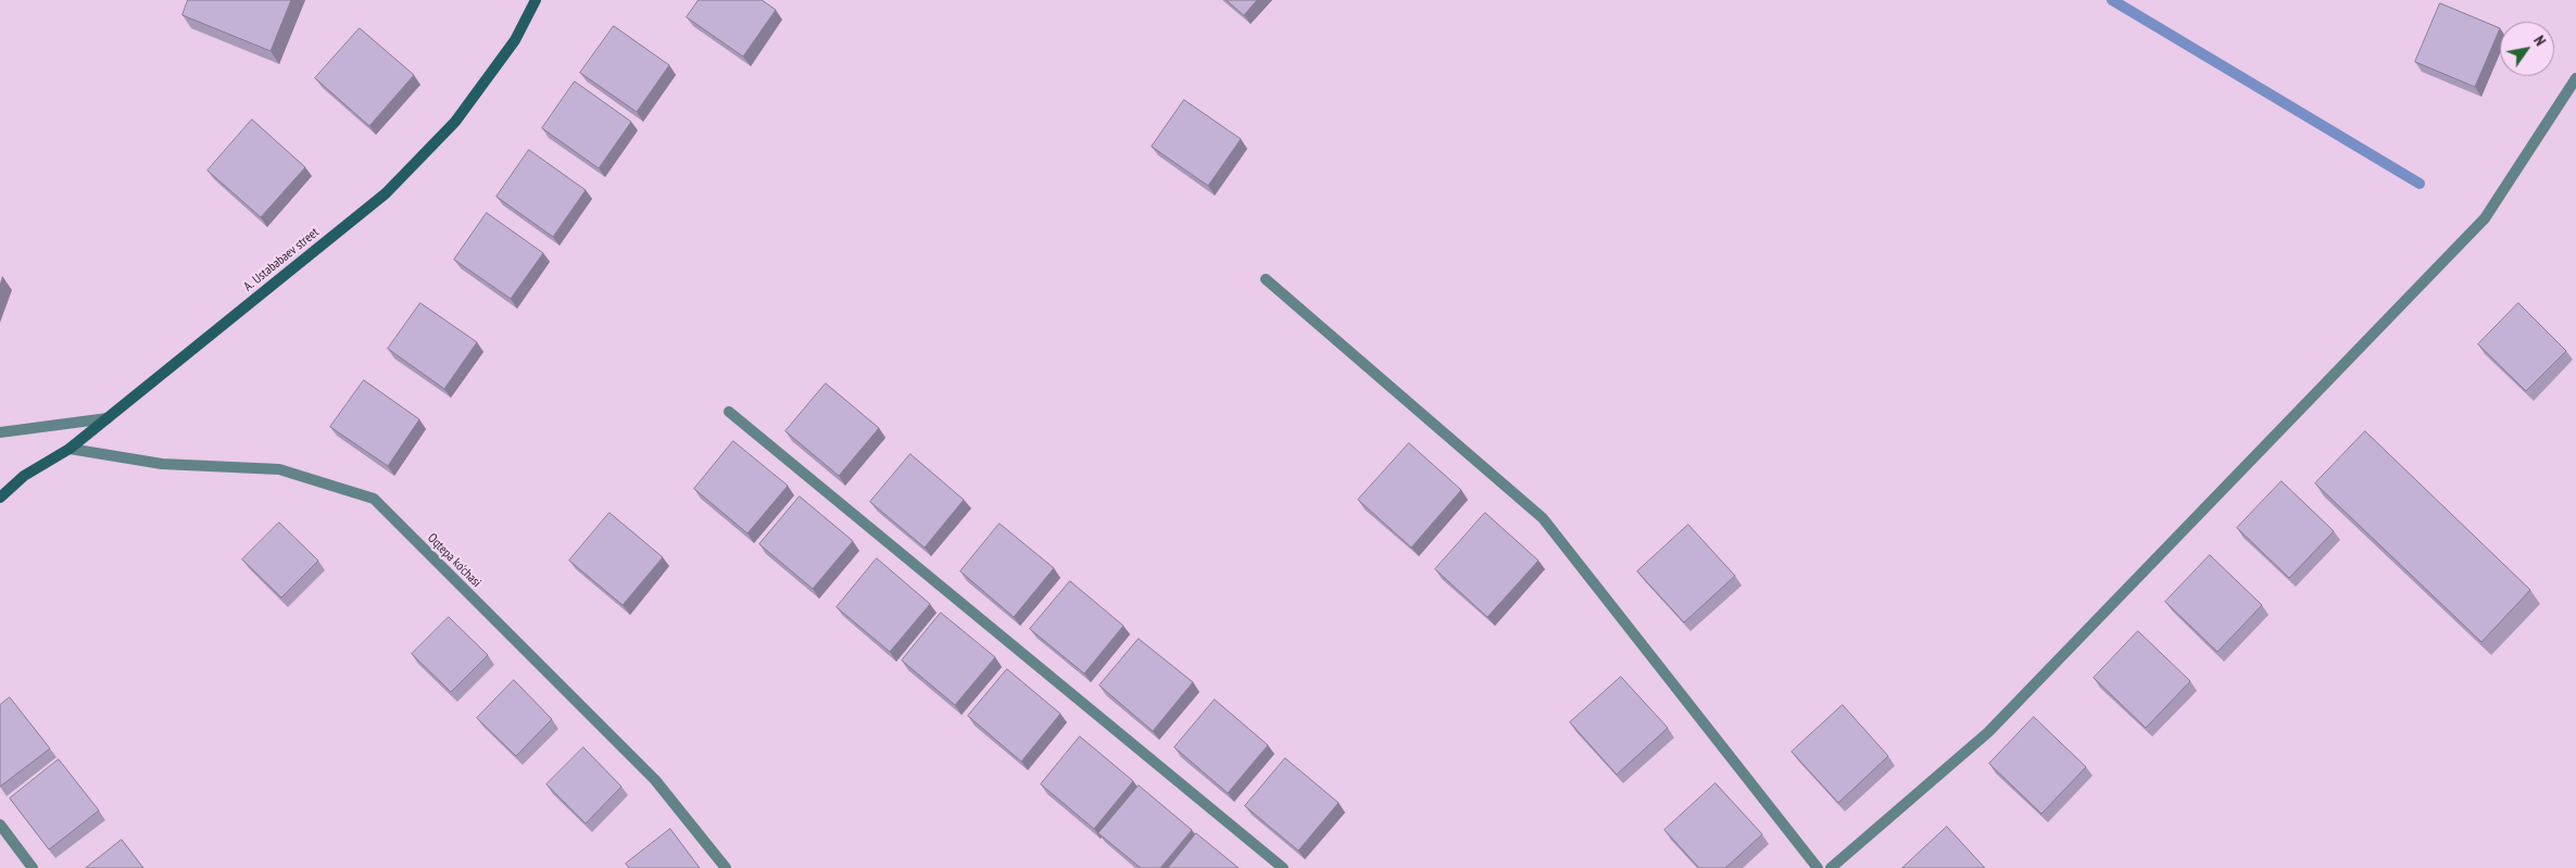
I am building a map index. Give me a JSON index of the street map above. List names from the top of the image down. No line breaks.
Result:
{"streets":{"main road":["A. Ustababaev street"],"street":["Oqtepa ko'chasi"]},"crossings":[["A. Ustababaev street","Oqtepa ko'chasi"]],"north":"top right"}
